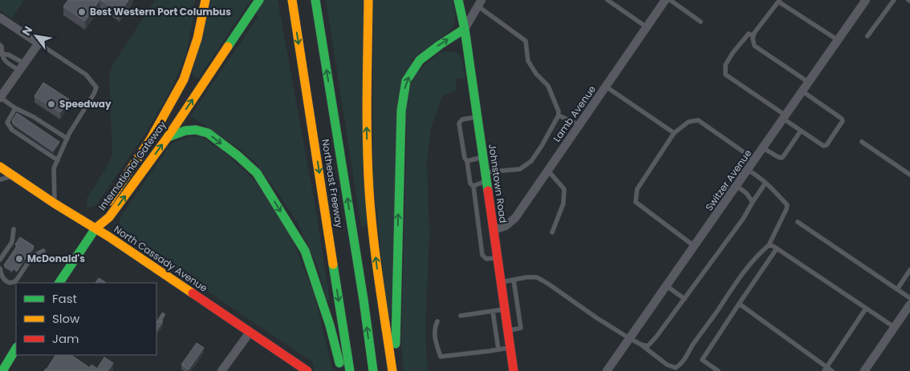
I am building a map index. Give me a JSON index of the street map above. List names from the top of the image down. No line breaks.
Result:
{"streets":{"main road":["International Gateway","Northeast Freeway","Johnstown Road","North Cassady Avenue"],"street":["Lamb Avenue","Switzer Avenue"]},"crossings":[["Lamb Avenue","Johnstown Road"],["International Gateway","North Cassady Avenue"]],"places":["Best Western Port Columbus","Speedway","McDonald's"],"legend":["Fast","Slow","Jam"],"north":"top left"}
